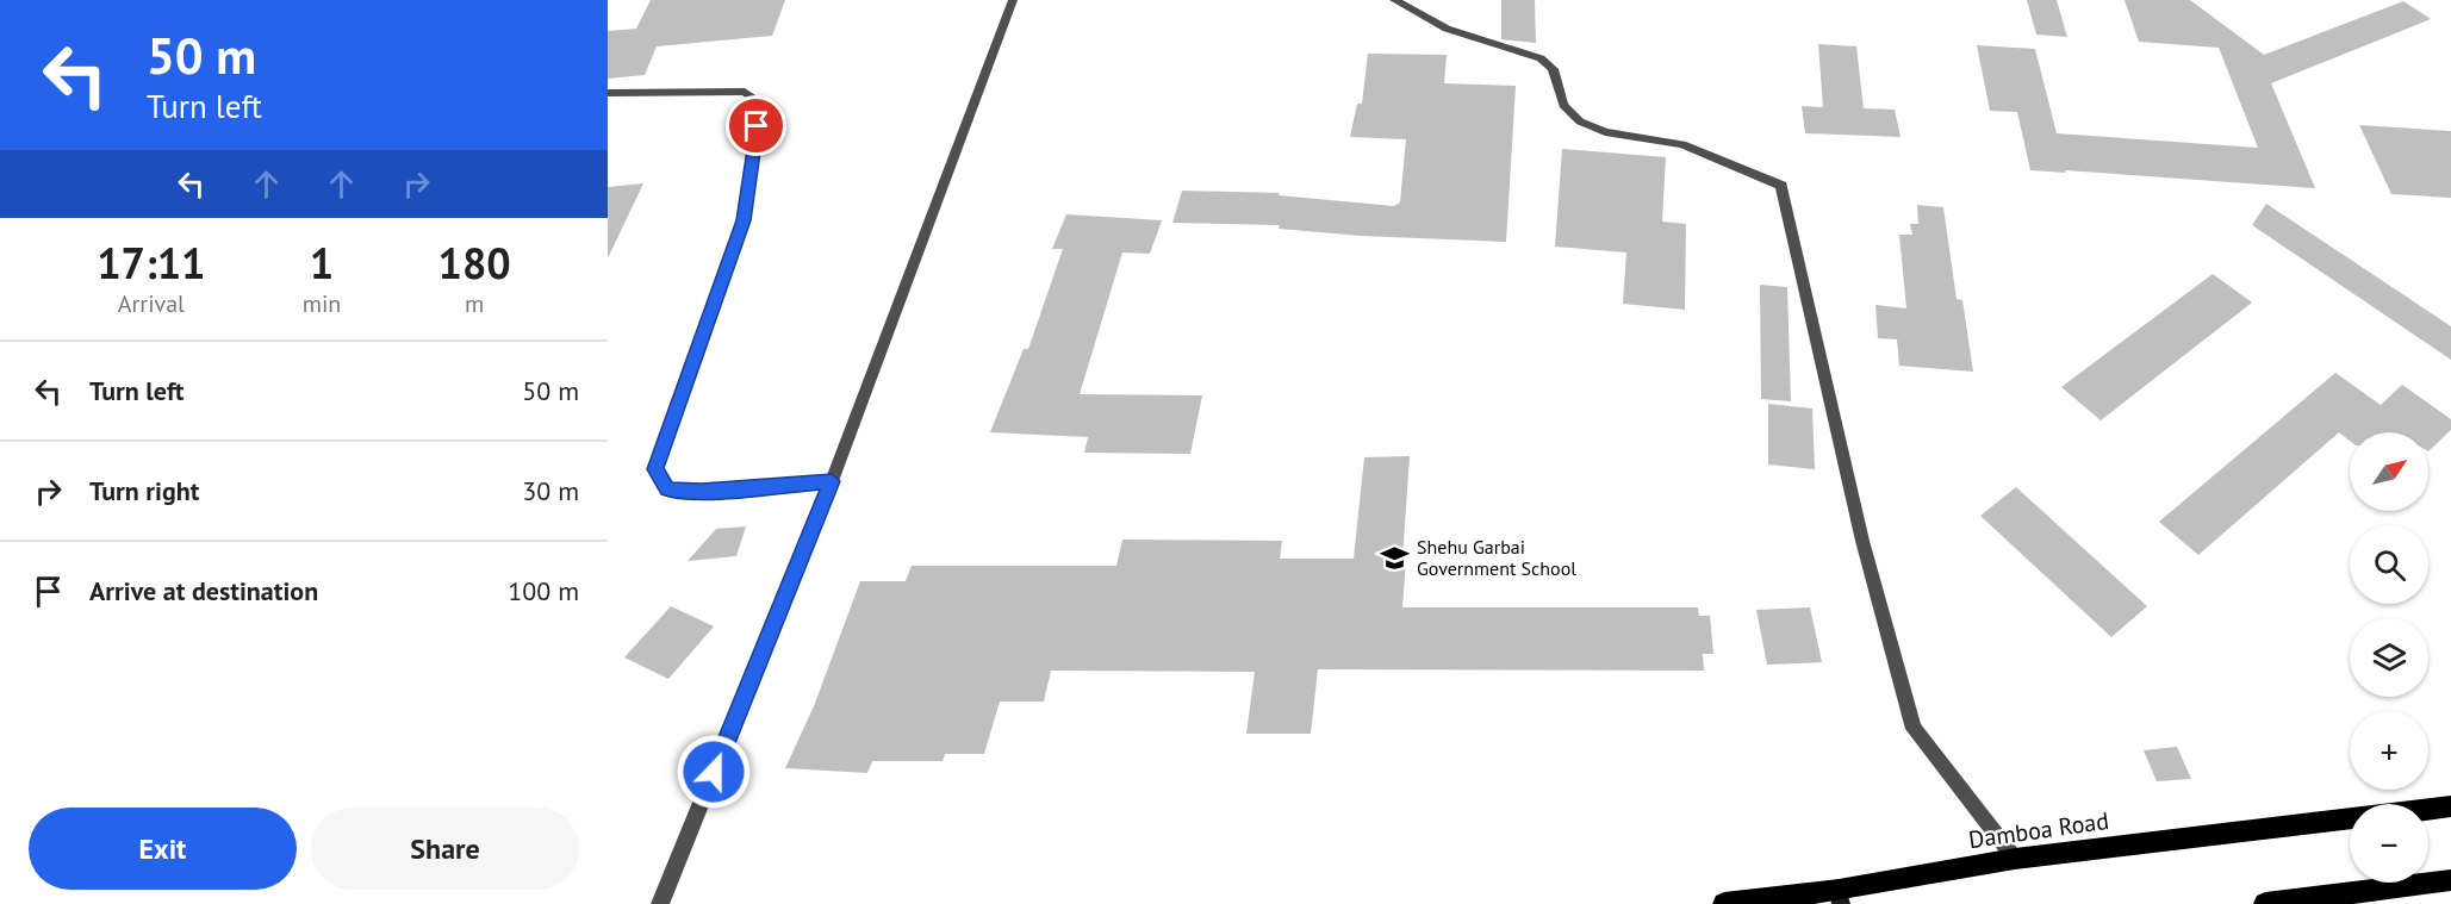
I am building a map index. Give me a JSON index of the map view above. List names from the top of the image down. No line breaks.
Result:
{"streets":{"main road":["Damboa Road"]},"places":{"school or university":["Shehu Garbai Government School"]},"north":"top right","page":{"turn":["50 m","Turn left"],"eta":["17:11","Arrival","1","min","180","m"],"list":[{"name":"Turn left","value":"50 m"},{"name":"Turn right","value":"30 m"},{"name":"Arrive at destination","value":"100 m"}],"map_buttons":["+","−"],"buttons":["Exit","Share"]}}
